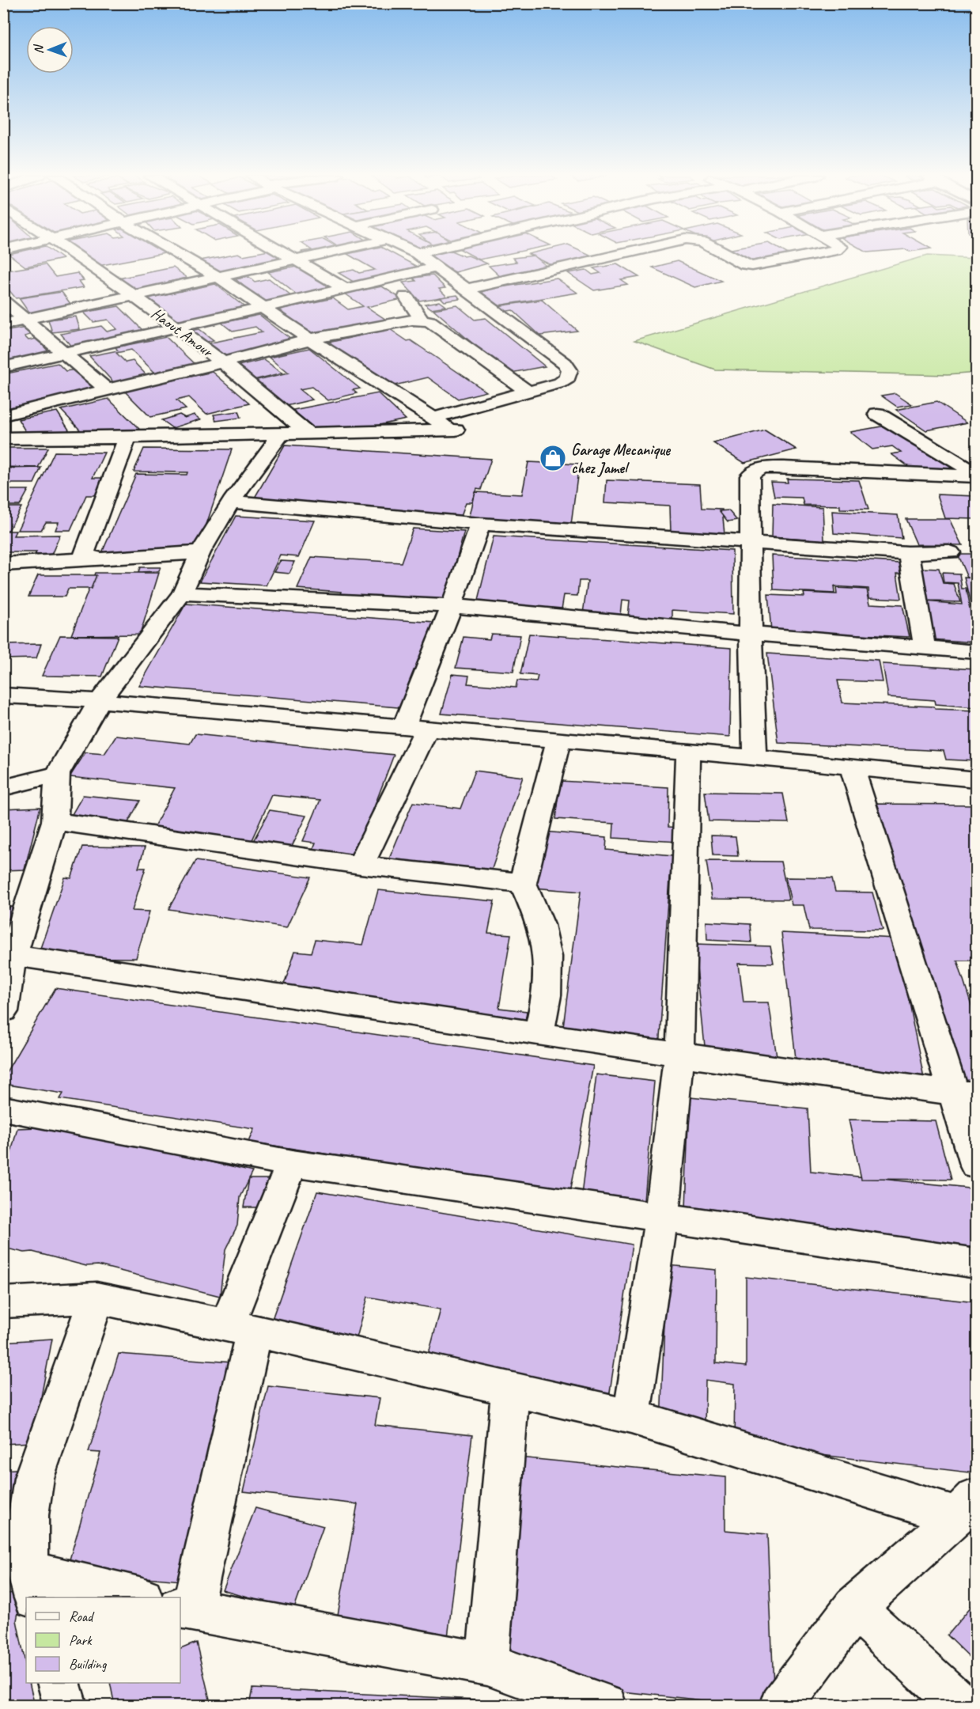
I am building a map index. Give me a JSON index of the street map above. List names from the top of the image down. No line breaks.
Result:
{"streets":{"street":["Haout Amour"]},"places":{"shop":["Garage Mecanique chez Jamel"]},"legend":["Road","Park","Building"],"north":"left"}
